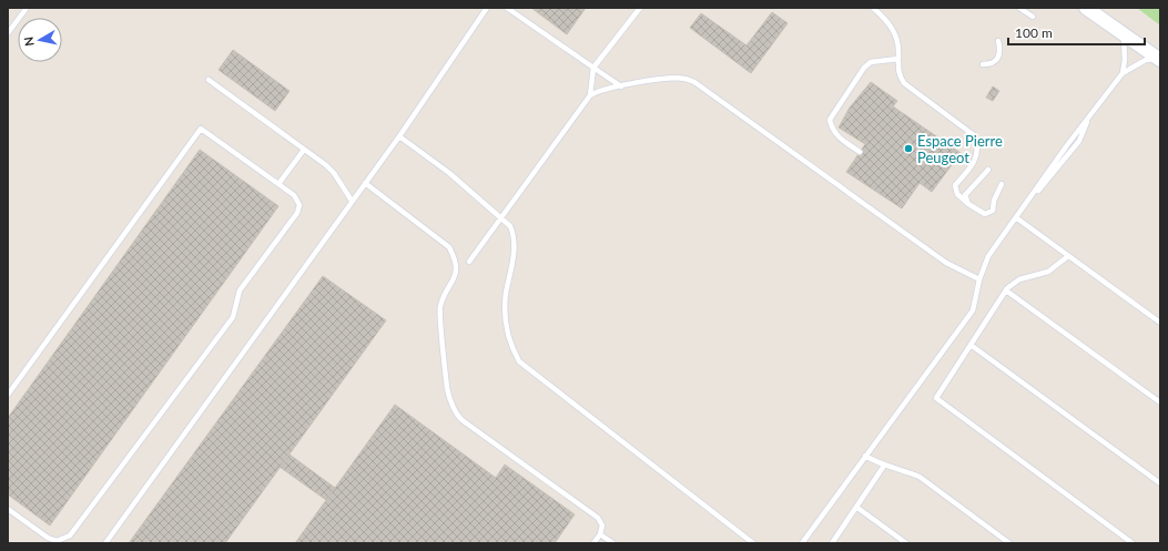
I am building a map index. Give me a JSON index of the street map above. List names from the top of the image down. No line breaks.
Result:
{"places":["Espace Pierre Peugeot"],"scale_bar":"100 m","north":"left"}
